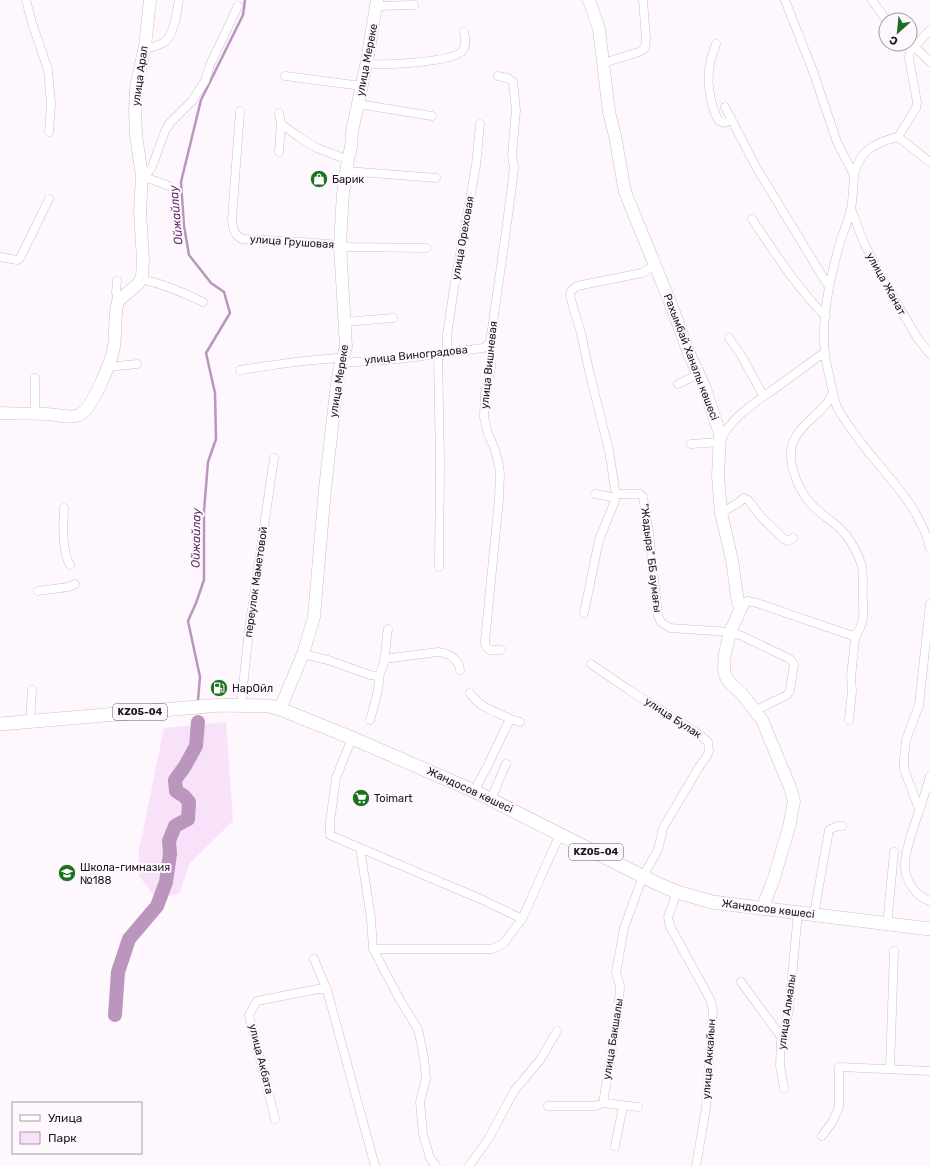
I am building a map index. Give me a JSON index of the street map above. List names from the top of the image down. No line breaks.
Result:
{"streets":{"main road":["KZ05-04","Жандосов көшесі"],"street":["улица Мереке","улица Арал","улица Ореховая","улица Грушовая","улица Жанат","улица Виноградова","Рахымбай Ханалы көшесі","улица Вишневая","\"Жадыра\" ББ аумағы","переулок Маметовой","улица Булак","улица Алмалы","улица Бакшалы","улица Акбата","улица Аккайын"]},"crossings":[["улица Мереке","улица Грушовая"],["улица Мереке","улица Виноградова"],["улица Мереке","Жандосов көшесі"],["улица Ореховая","улица Виноградова"],["улица Виноградова","улица Вишневая"],["переулок Маметовой","Жандосов көшесі"],["улица Булак","Жандосов көшесі"],["улица Булак","улица Бакшалы"],["Жандосов көшесі","улица Алмалы"],["Жандосов көшесі","улица Бакшалы"],["Жандосов көшесі","улица Аккайын"]],"water":["Ойжайлау"],"places":{"shop":["Барик"],"fuel station":["НарОйл"],"supermarket":["Toimart"],"school or university":["Школа-гимназия №188"]},"legend":["Улица","Парк"],"north":"bottom left"}
